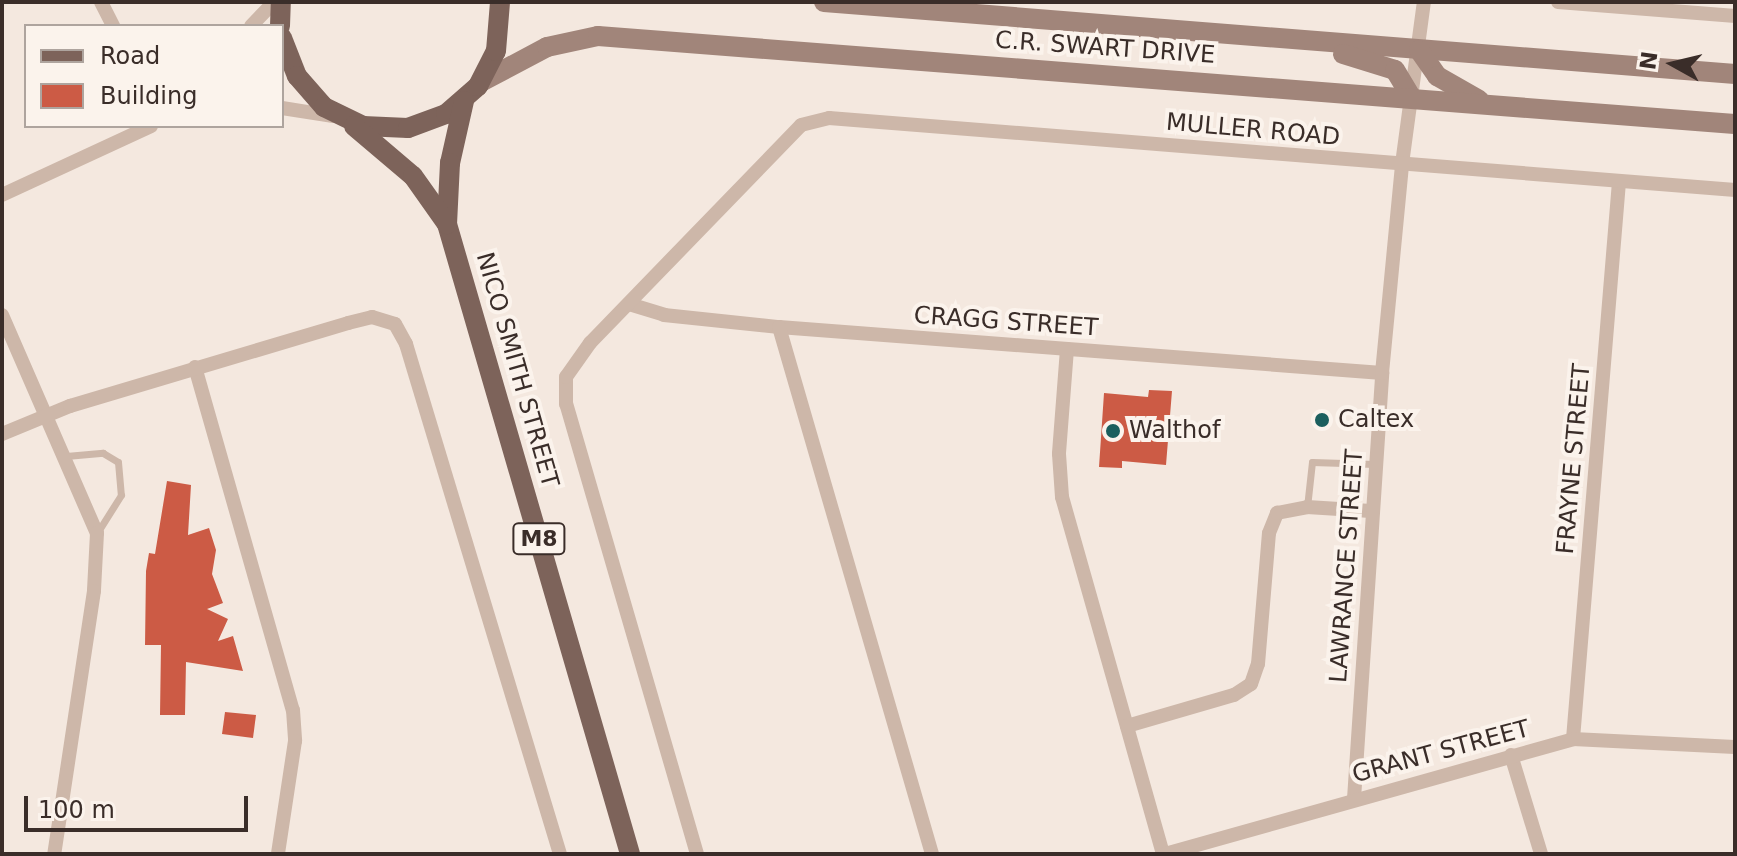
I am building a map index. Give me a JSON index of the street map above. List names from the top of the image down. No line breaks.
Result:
{"streets":{"main road":["C.R. SWART DRIVE","NICO SMITH STREET","M8"],"street":["MULLER ROAD","CRAGG STREET","FRAYNE STREET","LAWRANCE STREET","GRANT STREET"]},"crossings":[["C.R. SWART DRIVE","M8"],["C.R. SWART DRIVE","LAWRANCE STREET"],["MULLER ROAD","CRAGG STREET"],["MULLER ROAD","FRAYNE STREET"],["MULLER ROAD","LAWRANCE STREET"],["CRAGG STREET","LAWRANCE STREET"],["NICO SMITH STREET","M8"],["FRAYNE STREET","GRANT STREET"],["LAWRANCE STREET","GRANT STREET"]],"places":["Caltex","Walthof"],"legend":["Road","Building"],"scale_bar":"100 m","north":"left"}
